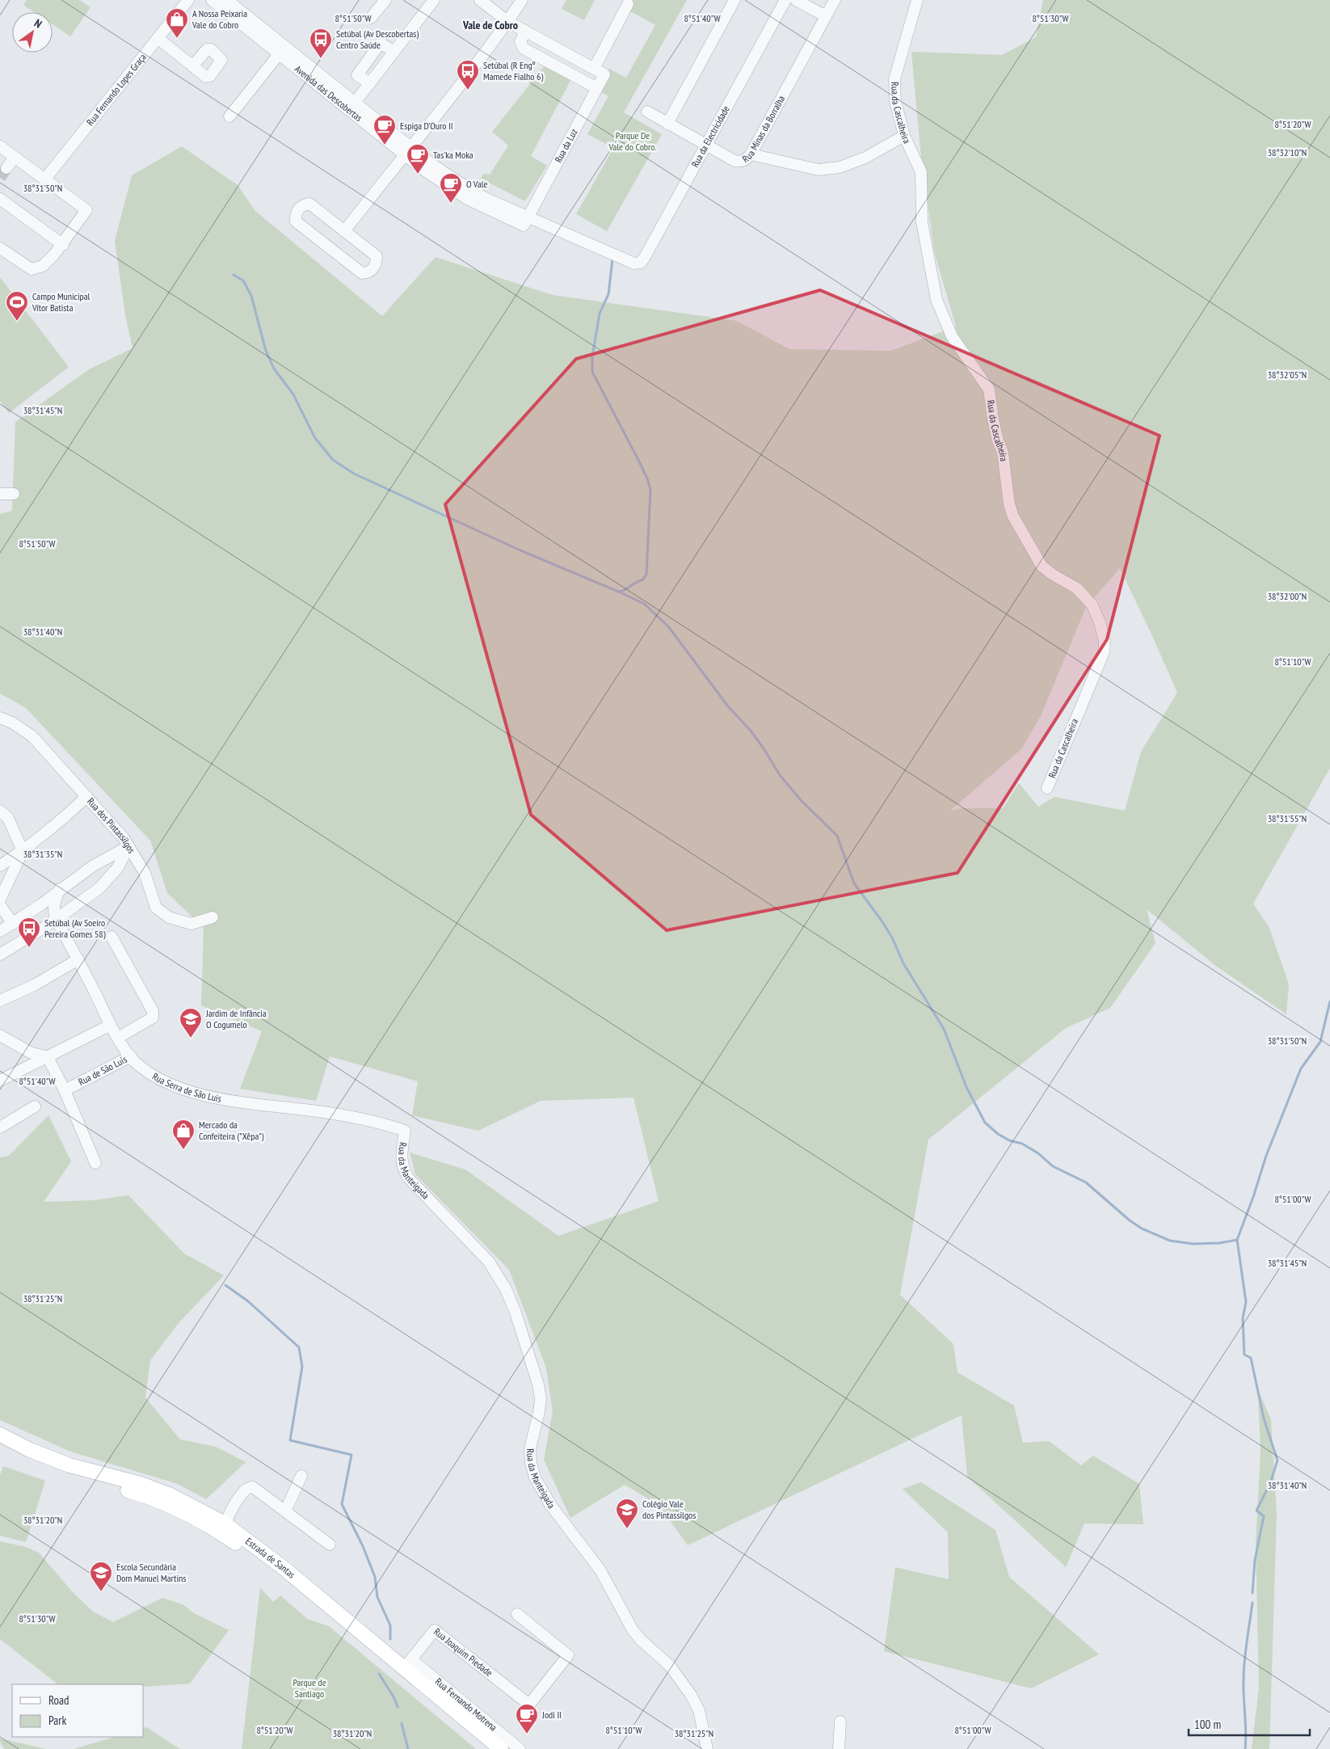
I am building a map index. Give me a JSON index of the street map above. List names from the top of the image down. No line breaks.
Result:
{"streets":{"main road":["Estrada de Santas"],"street":["Rua Fernando Lopes Graça","Avenida das Descobertas","Rua da Cascalheira","Rua Minas da Borralha","Rua da Electricidade","Rua da Luz","Rua dos Pintassilgos","Rua de São Luís","Rua Serra de São Luis","Rua da Manteigada","Rua Joaquim Piedade","Rua Fernando Motrena"]},"crossings":[["Avenida das Descobertas","Rua da Electricidade"],["Avenida das Descobertas","Rua da Luz"],["Rua Minas da Borralha","Rua da Electricidade"],["Rua de São Luís","Rua Serra de São Luis"],["Rua Serra de São Luis","Rua da Manteigada"],["Estrada de Santas","Rua Joaquim Piedade"],["Estrada de Santas","Rua Fernando Motrena"],["Rua Joaquim Piedade","Rua Fernando Motrena"]],"districts":["Vale de Cobro"],"parks":["Parque De Vale do Cobro.","Parque de Santiago"],"places":{"shop":["A Nossa Peixaria Vale do Cobro","Mercado da Confeiteira (\"Xêpa\")"],"bus stop":["Setúbal (Av Descobertas) Centro Saúde","Setúbal (R Engº Mamede Fialho 6)","Setúbal (Av Soeiro Pereira Gomes 58)"],"cafe":["Espiga D'Ouro II","Tas'ka Moka","O Vale","Jodi II"],"sports":["Campo Municipal Vítor Batista"],"school or university":["Jardim de Infância O Cogumelo","Colégio Vale dos Pintassilgos","Escola Secundária Dom Manuel Martins"]},"legend":["Road","Park"],"scale_bar":"100 m","north":"top right","coordinates":["8°51'40\"W","8°51'30\"W","8°51'50\"W","8°51'20\"W","38°32'10\"N","38°31'50\"N","38°32'05\"N","38°31'45\"N","38°32'00\"N","38°31'40\"N","8°51'10\"W","38°31'55\"N","38°31'35\"N","8°51'00\"W","38°31'25\"N","38°31'20\"N"]}
